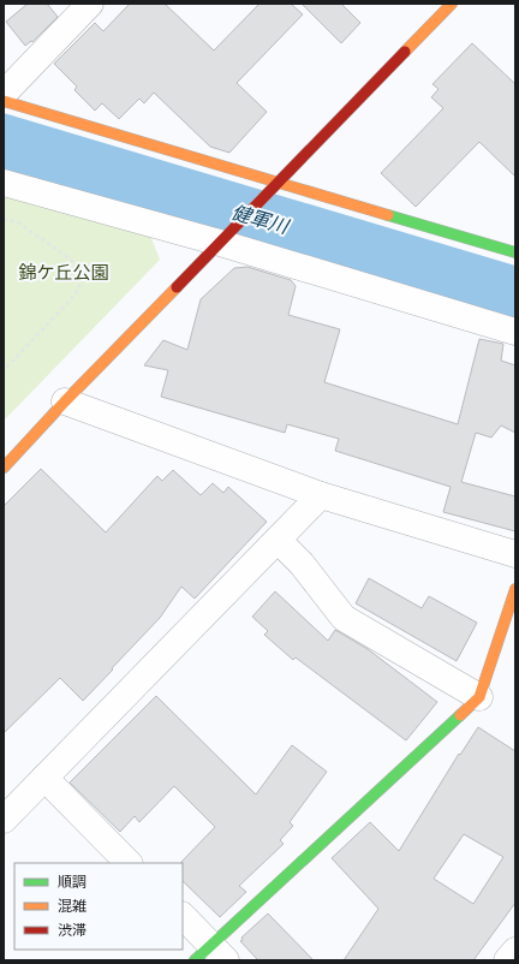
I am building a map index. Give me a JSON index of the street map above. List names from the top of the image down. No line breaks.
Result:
{"water":["健軍川"],"parks":["錦ケ丘公園"],"legend":["順調","混雑","渋滞"]}
